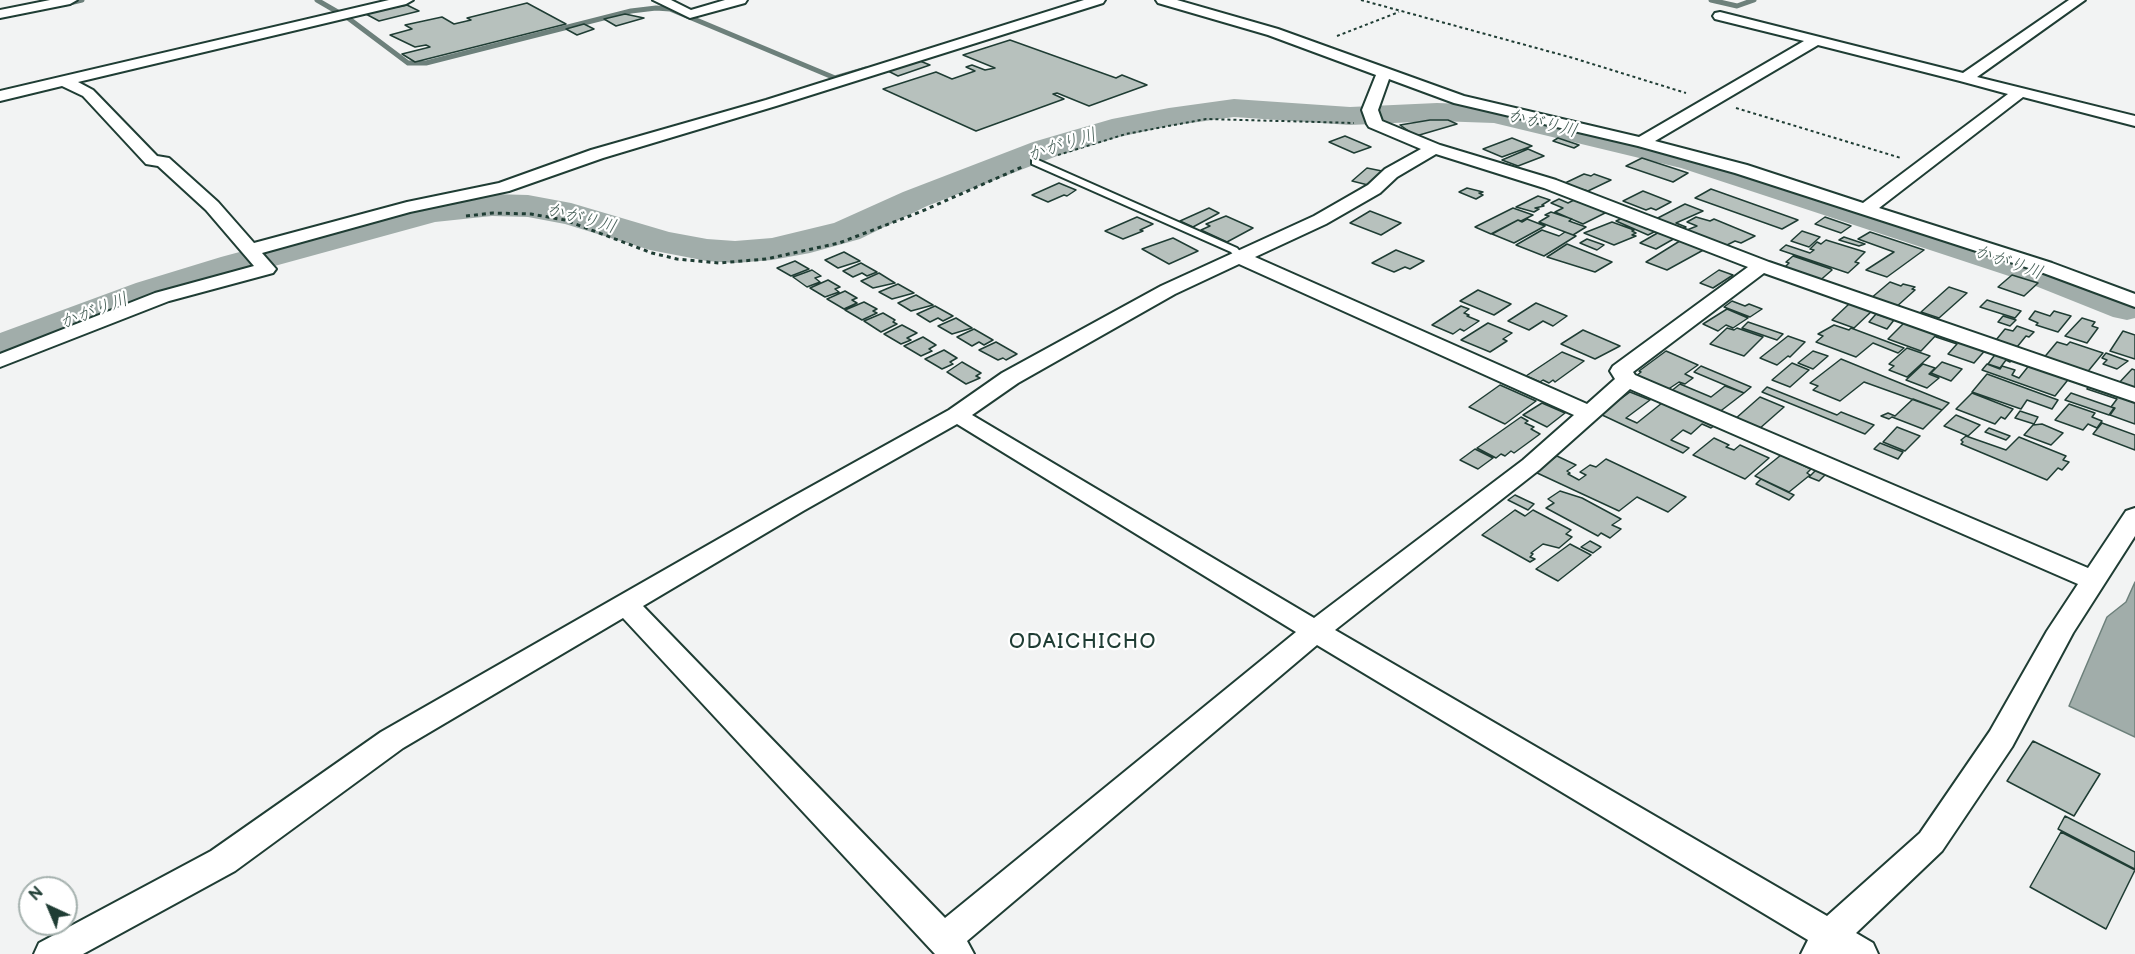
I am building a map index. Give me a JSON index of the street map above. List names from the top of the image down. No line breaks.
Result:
{"districts":["ODAICHICHO"],"water":["かがり川"],"north":"top left"}
